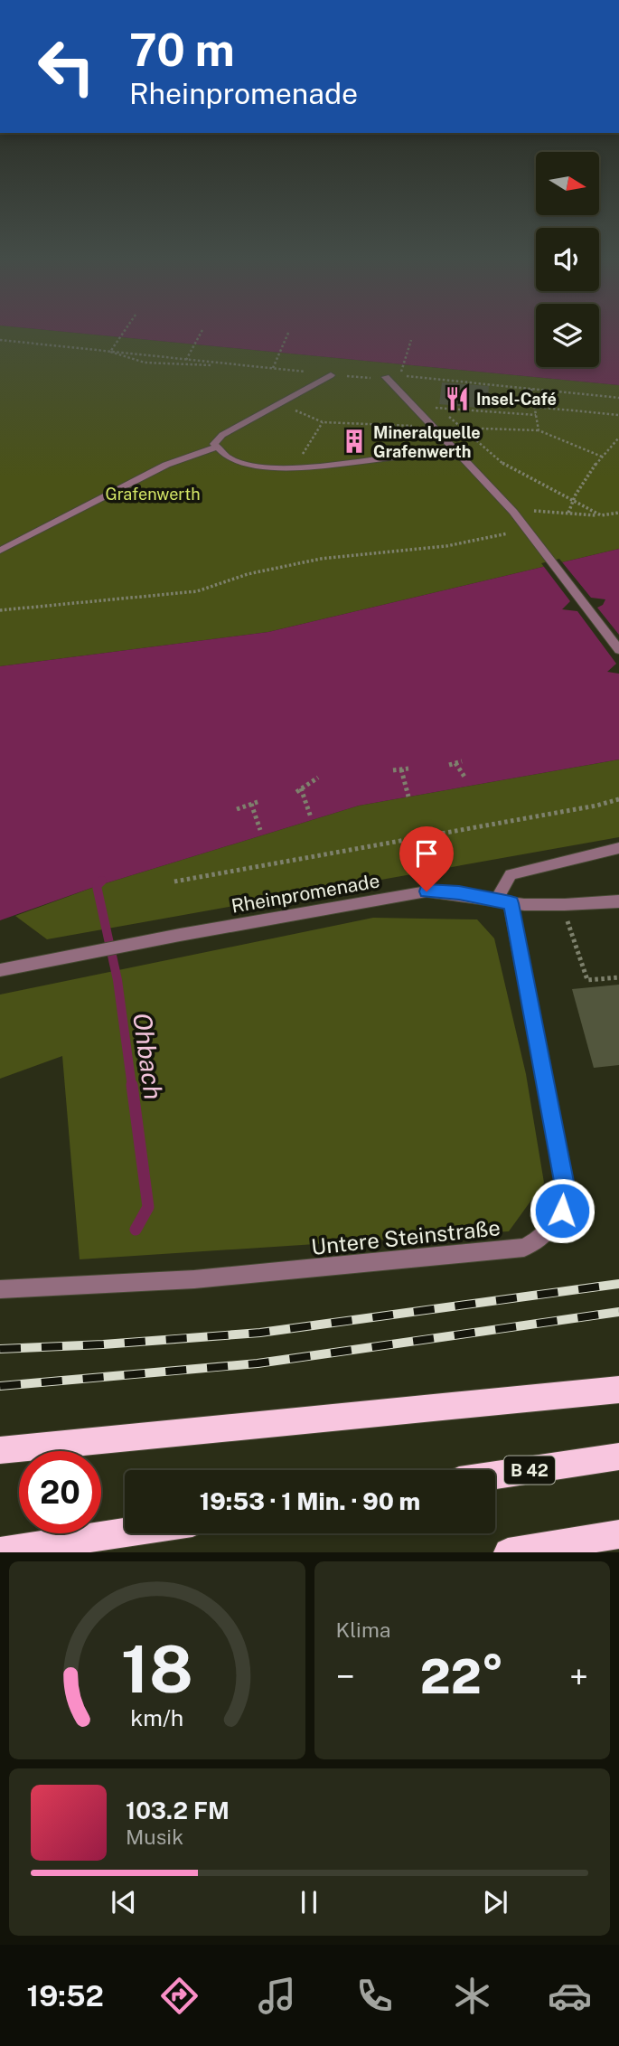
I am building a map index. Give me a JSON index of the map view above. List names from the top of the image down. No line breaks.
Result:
{"streets":{"highway":["B 42"],"street":["Rheinpromenade","Untere Steinstraße"]},"crossings":[["Rheinpromenade","Untere Steinstraße"]],"water":["Ohbach"],"parks":["Grafenwerth"],"places":{"restaurant":["Insel-Café"],"building":["Mineralquelle Grafenwerth"]},"north":"right","page":{"turn":["70 m","Rheinpromenade"],"limit":"20","trip":"19:53 · 1 Min. · 90 m","tile":"Klima","heat":["−","22°","+"],"song":["103.2 FM","Musik"],"tabs":"19:52","gauge":["18","km/h"]}}
